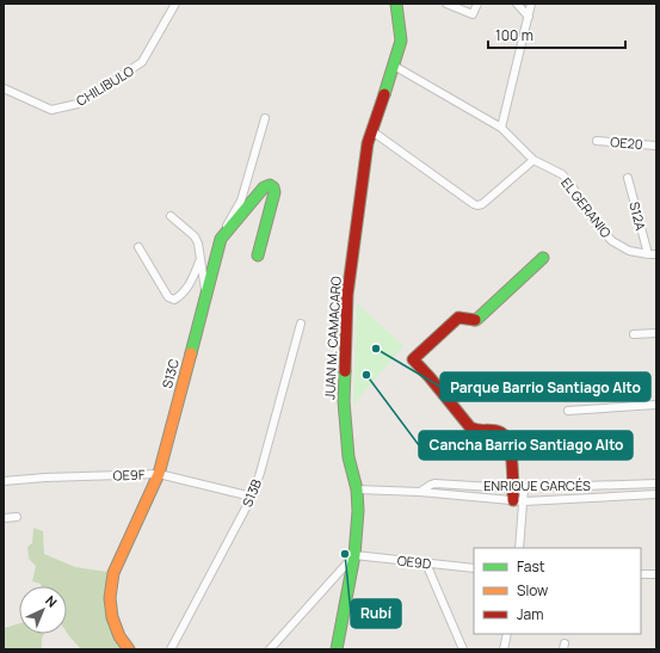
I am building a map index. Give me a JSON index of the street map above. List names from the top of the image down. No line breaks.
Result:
{"streets":{"street":["CHILIBULO","OE20","EL GERANIO","S12A","JUAN M. CAMACARO","S13C","OE9F","ENRIQUE GARCÉS","S13B","OE9D"]},"crossings":[["EL GERANIO","S12A"],["EL GERANIO","JUAN M. CAMACARO"],["JUAN M. CAMACARO","ENRIQUE GARCÉS"],["JUAN M. CAMACARO","OE9D"],["S13C","OE9F"],["OE9F","S13B"]],"places":["Parque Barrio Santiago Alto","Cancha Barrio Santiago Alto","Rubí"],"legend":["Fast","Slow","Jam"],"scale_bar":"100 m","north":"top right"}
